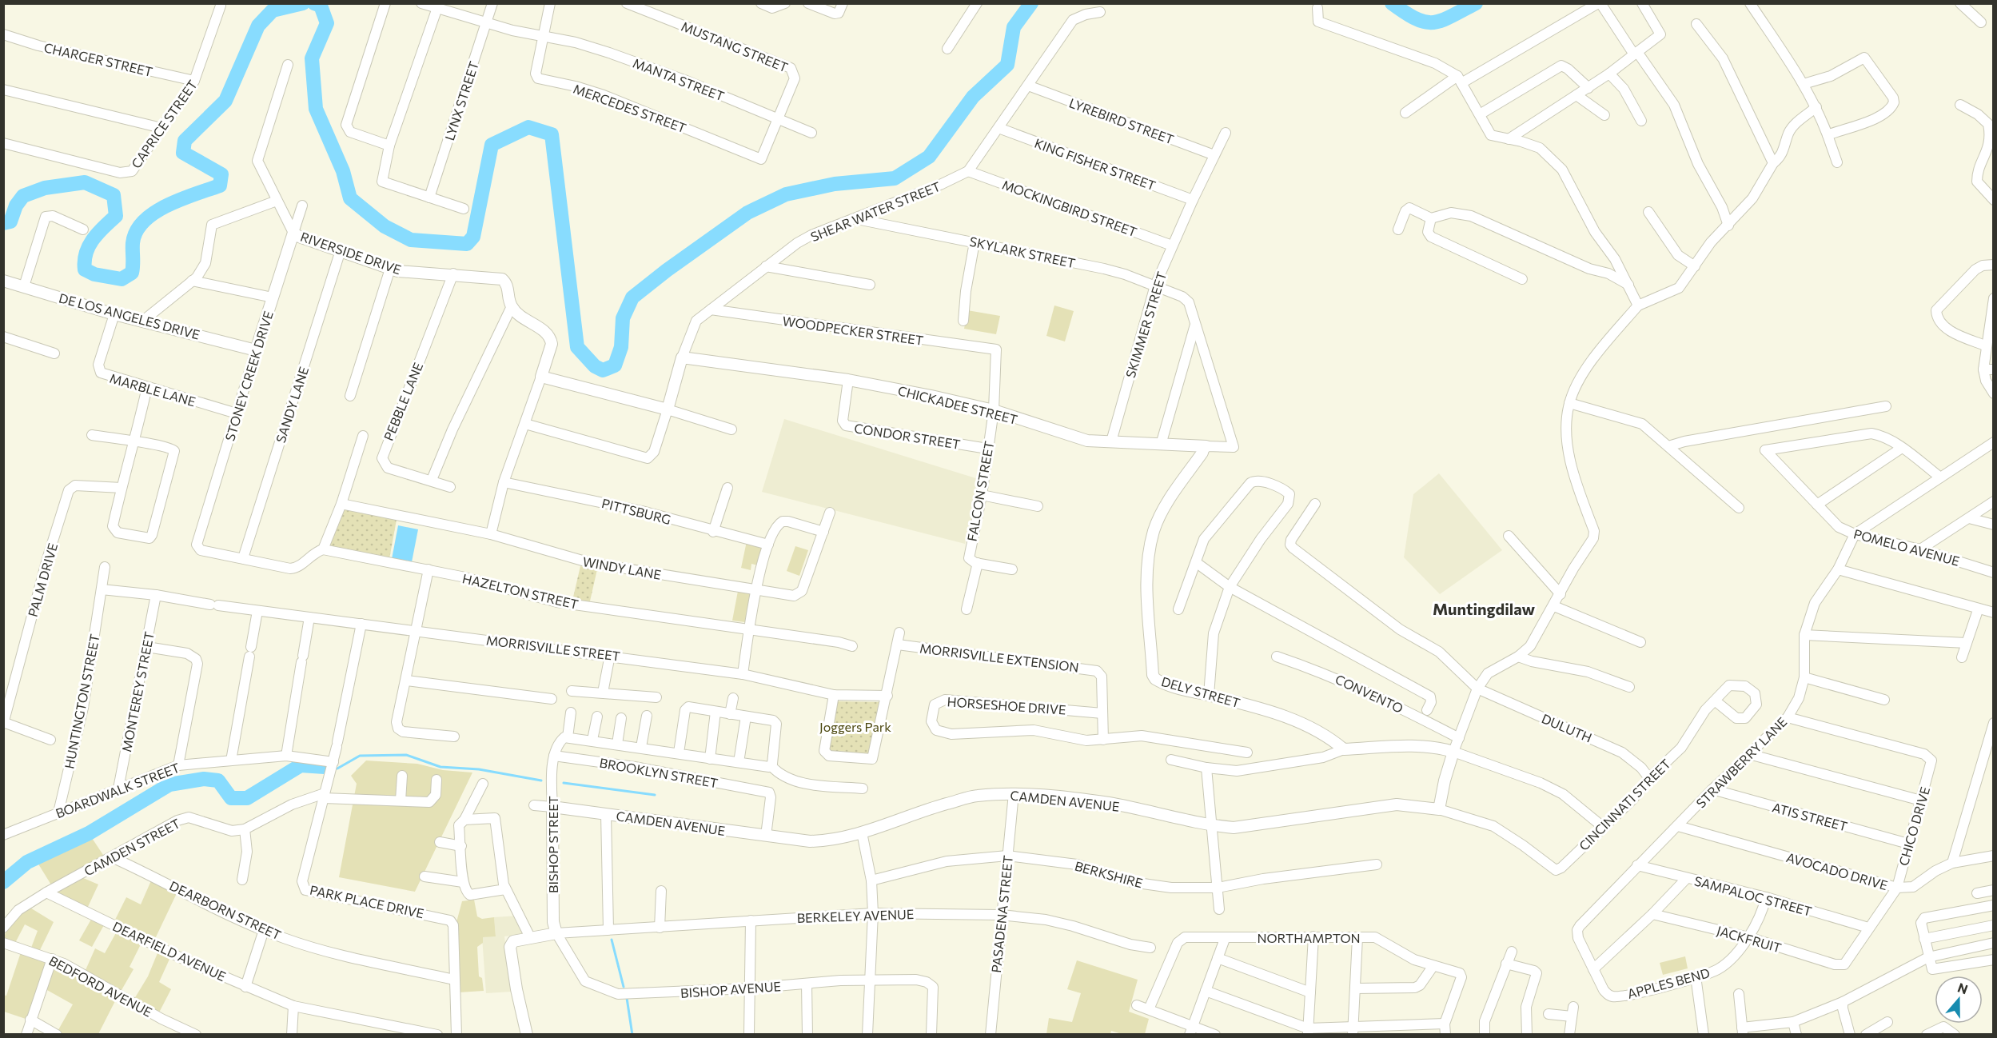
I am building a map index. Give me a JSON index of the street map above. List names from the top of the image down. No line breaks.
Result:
{"streets":{"street":["MUSTANG STREET","CHARGER STREET","MANTA STREET","LYNX STREET","MERCEDES STREET","LYREBIRD STREET","CAPRICE STREET","KING FISHER STREET","MOCKINGBIRD STREET","SHEAR WATER STREET","SKYLARK STREET","RIVERSIDE DRIVE","DE LOS ANGELES DRIVE","SKIMMER STREET","WOODPECKER STREET","STONEY CREEK DRIVE","MARBLE LANE","PEBBLE LANE","SANDY LANE","CHICKADEE STREET","CONDOR STREET","FALCON STREET","PITTSBURG","POMELO AVENUE","WINDY LANE","PALM DRIVE","HAZELTON STREET","MORRISVILLE STREET","MORRISVILLE EXTENSION","MONTEREY STREET","DELY STREET","CONVENTO","HUNTINGTON STREET","HORSESHOE DRIVE","DULUTH","STRAWBERRY LANE","BROOKLYN STREET","BOARDWALK STREET","CAMDEN AVENUE","CINCINNATI STREET","ATIS STREET","CHICO DRIVE","BISHOP STREET","CAMDEN STREET","AVOCADO DRIVE","BERKSHIRE","SAMPALOC STREET","PARK PLACE DRIVE","DEARBORN STREET","PASADENA STREET","BERKELEY AVENUE","NORTHAMPTON","JACKFRUIT","DEARFIELD AVENUE","APPLES BEND","BEDFORD AVENUE","BISHOP AVENUE"]},"crossings":[["MUSTANG STREET","MANTA STREET"],["MUSTANG STREET","MERCEDES STREET"],["CHARGER STREET","CAPRICE STREET"],["MANTA STREET","LYNX STREET"],["MANTA STREET","MERCEDES STREET"],["LYREBIRD STREET","SHEAR WATER STREET"],["LYREBIRD STREET","SKIMMER STREET"],["KING FISHER STREET","SHEAR WATER STREET"],["KING FISHER STREET","SKIMMER STREET"],["MOCKINGBIRD STREET","SHEAR WATER STREET"],["MOCKINGBIRD STREET","SKIMMER STREET"],["SHEAR WATER STREET","SKYLARK STREET"],["SHEAR WATER STREET","WOODPECKER STREET"],["SHEAR WATER STREET","CHICKADEE STREET"],["SKYLARK STREET","SKIMMER STREET"],["SKYLARK STREET","CHICKADEE STREET"],["RIVERSIDE DRIVE","STONEY CREEK DRIVE"],["RIVERSIDE DRIVE","PEBBLE LANE"],["RIVERSIDE DRIVE","SANDY LANE"],["DE LOS ANGELES DRIVE","STONEY CREEK DRIVE"],["DE LOS ANGELES DRIVE","MARBLE LANE"],["SKIMMER STREET","CHICKADEE STREET"],["WOODPECKER STREET","FALCON STREET"],["STONEY CREEK DRIVE","MARBLE LANE"],["STONEY CREEK DRIVE","SANDY LANE"],["CHICKADEE STREET","CONDOR STREET"],["CHICKADEE STREET","FALCON STREET"],["CHICKADEE STREET","DELY STREET"],["CONDOR STREET","FALCON STREET"],["POMELO AVENUE","STRAWBERRY LANE"],["MORRISVILLE STREET","MONTEREY STREET"],["MORRISVILLE STREET","HUNTINGTON STREET"],["MORRISVILLE EXTENSION","HORSESHOE DRIVE"],["MONTEREY STREET","BOARDWALK STREET"],["HUNTINGTON STREET","BOARDWALK STREET"],["DULUTH","CINCINNATI STREET"],["STRAWBERRY LANE","ATIS STREET"],["STRAWBERRY LANE","CHICO DRIVE"],["STRAWBERRY LANE","AVOCADO DRIVE"],["STRAWBERRY LANE","SAMPALOC STREET"],["STRAWBERRY LANE","APPLES BEND"],["BROOKLYN STREET","CAMDEN AVENUE"],["BROOKLYN STREET","BISHOP STREET"],["BOARDWALK STREET","PARK PLACE DRIVE"],["CAMDEN AVENUE","CINCINNATI STREET"],["CAMDEN AVENUE","BISHOP STREET"],["CAMDEN AVENUE","PASADENA STREET"],["ATIS STREET","CHICO DRIVE"],["CHICO DRIVE","AVOCADO DRIVE"],["CHICO DRIVE","SAMPALOC STREET"],["CHICO DRIVE","JACKFRUIT"],["BISHOP STREET","BERKELEY AVENUE"],["BISHOP STREET","BISHOP AVENUE"],["CAMDEN STREET","DEARBORN STREET"],["CAMDEN STREET","DEARFIELD AVENUE"],["BERKSHIRE","PASADENA STREET"],["SAMPALOC STREET","APPLES BEND"],["PARK PLACE DRIVE","DEARBORN STREET"],["PASADENA STREET","BERKELEY AVENUE"],["BERKELEY AVENUE","BISHOP AVENUE"],["JACKFRUIT","APPLES BEND"]],"districts":["Muntingdilaw"],"parks":["Joggers Park"],"north":"top"}
